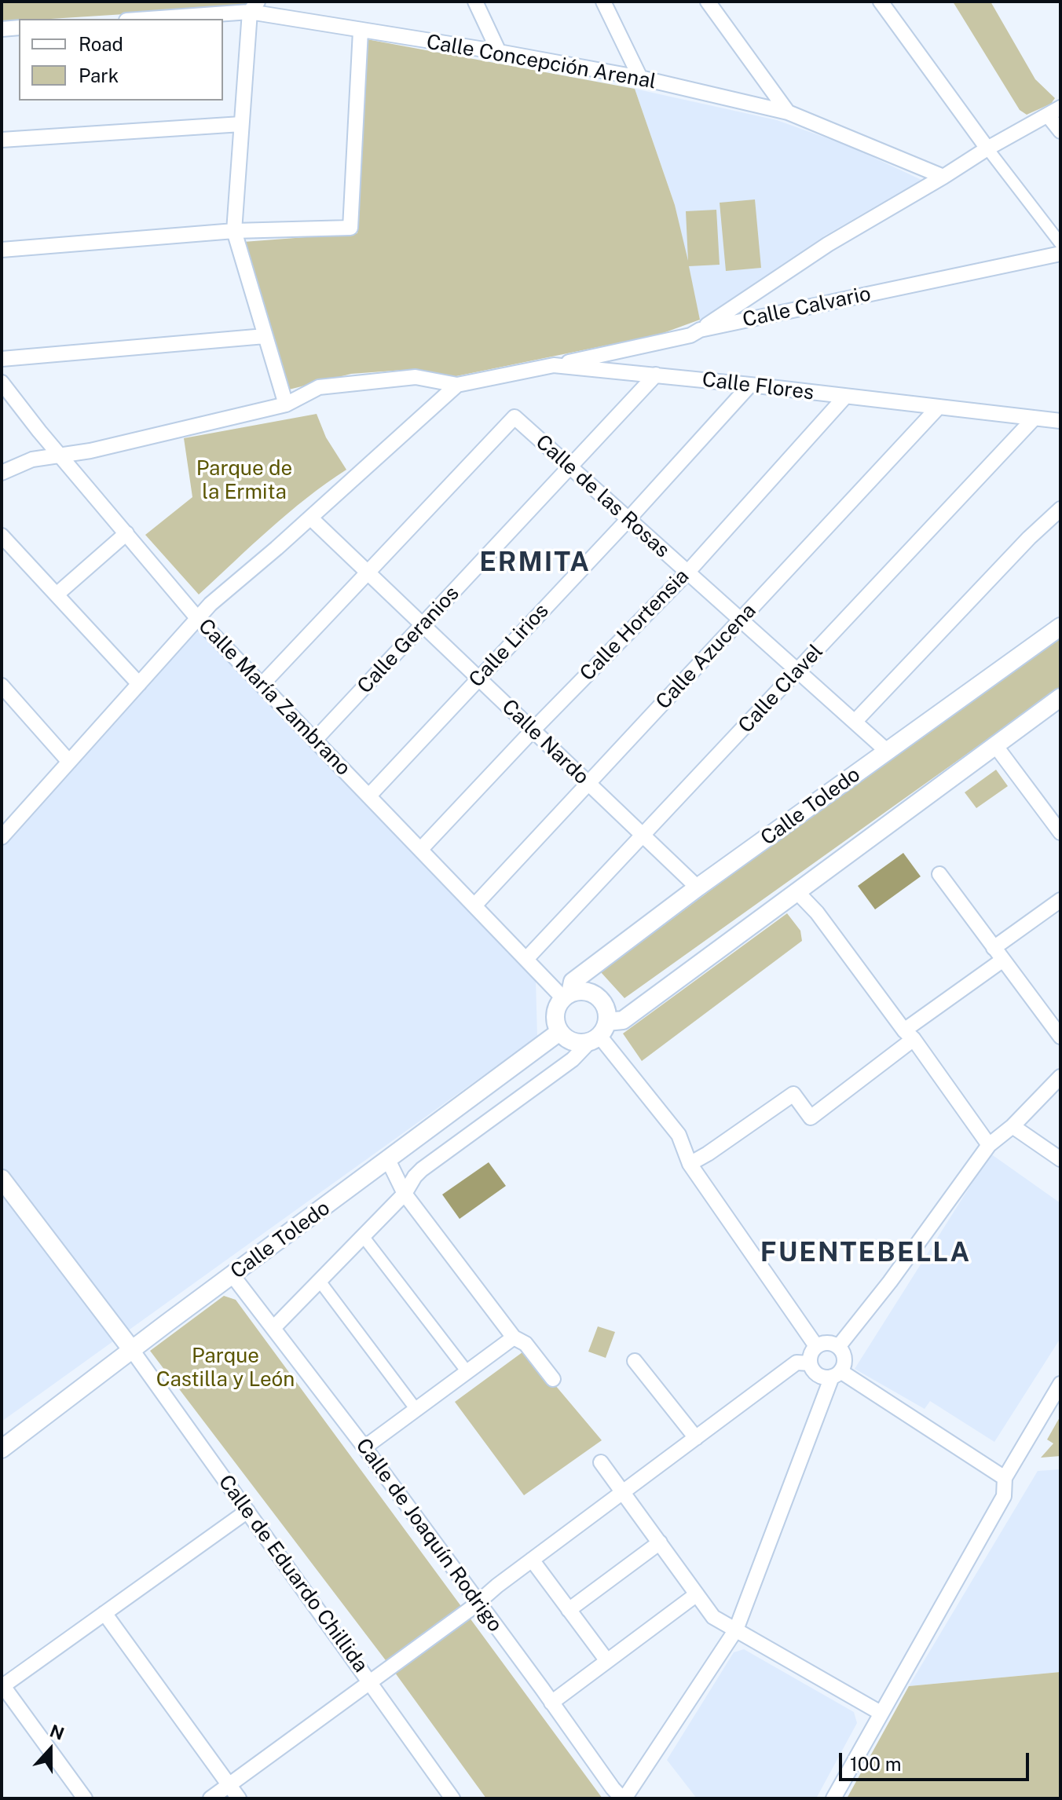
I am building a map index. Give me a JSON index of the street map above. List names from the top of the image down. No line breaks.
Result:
{"streets":{"street":["Calle Concepción Arenal","Calle Calvario","Calle Flores","Calle de las Rosas","Calle Hortensia","Calle Geranios","Calle Lirios","Calle Azucena","Calle Clavel","Calle María Zambrano","Calle Nardo","Calle Toledo","Calle de Joaquín Rodrigo","Calle de Eduardo Chillida"]},"crossings":[["Calle Calvario","Calle Flores"],["Calle Flores","Calle Hortensia"],["Calle Flores","Calle Geranios"],["Calle Flores","Calle Lirios"],["Calle Flores","Calle Azucena"],["Calle Flores","Calle Clavel"],["Calle de las Rosas","Calle Hortensia"],["Calle de las Rosas","Calle Geranios"],["Calle de las Rosas","Calle Lirios"],["Calle de las Rosas","Calle Azucena"],["Calle de las Rosas","Calle Clavel"],["Calle de las Rosas","Calle Nardo"],["Calle de las Rosas","Calle Toledo"],["Calle Hortensia","Calle María Zambrano"],["Calle Hortensia","Calle Nardo"],["Calle Geranios","Calle María Zambrano"],["Calle Geranios","Calle Nardo"],["Calle Lirios","Calle María Zambrano"],["Calle Lirios","Calle Nardo"],["Calle Azucena","Calle María Zambrano"],["Calle Azucena","Calle Nardo"],["Calle Clavel","Calle María Zambrano"],["Calle Clavel","Calle Nardo"],["Calle María Zambrano","Calle Toledo"],["Calle Nardo","Calle Toledo"],["Calle Toledo","Calle de Joaquín Rodrigo"],["Calle Toledo","Calle de Eduardo Chillida"]],"districts":["ERMITA","FUENTEBELLA"],"parks":["Parque de la Ermita","Parque Castilla y León"],"legend":["Road","Park"],"scale_bar":"100 m","north":"top"}
